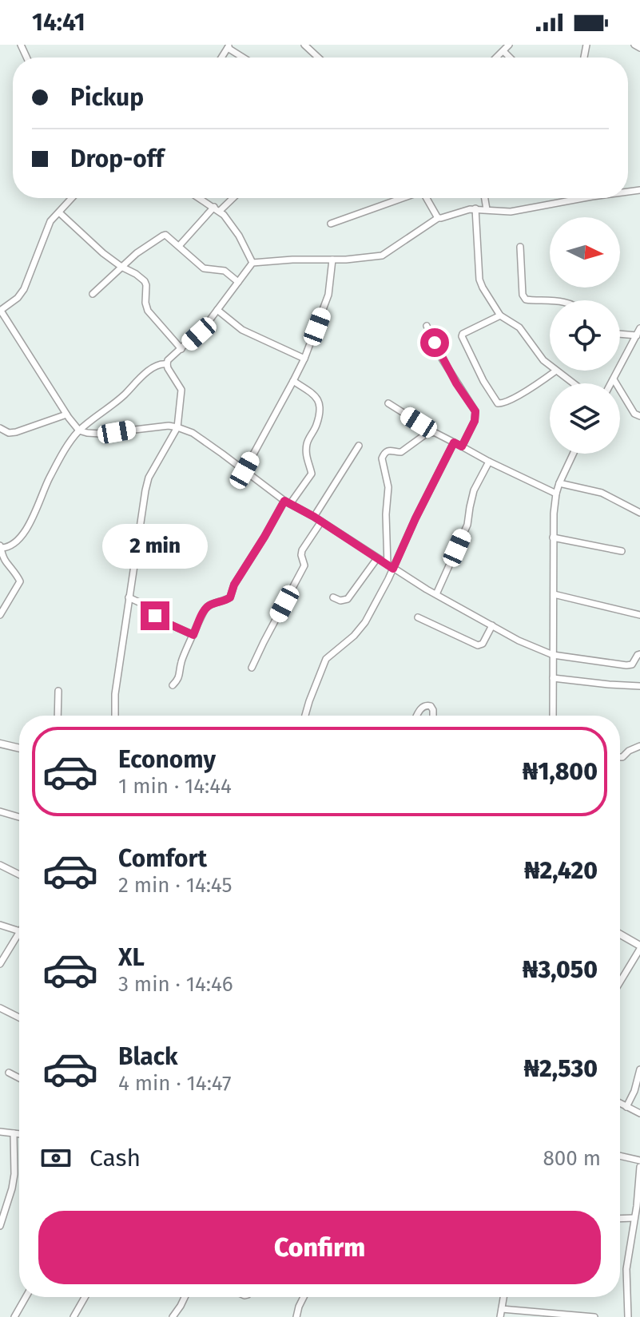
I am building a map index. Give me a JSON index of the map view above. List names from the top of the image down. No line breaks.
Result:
{"north":"right","page":{"status":"14:41","banner":["Pickup","Drop-off"],"bubble":"2 min","list":[{"name":"Economy","note":"1 min · 14:44","value":"₦1,800"},{"name":"Comfort","note":"2 min · 14:45","value":"₦2,420"},{"name":"XL","note":"3 min · 14:46","value":"₦3,050"},{"name":"Black","note":"4 min · 14:47","value":"₦2,530"}],"pay":["Cash","800 m"],"buttons":"Confirm"}}
